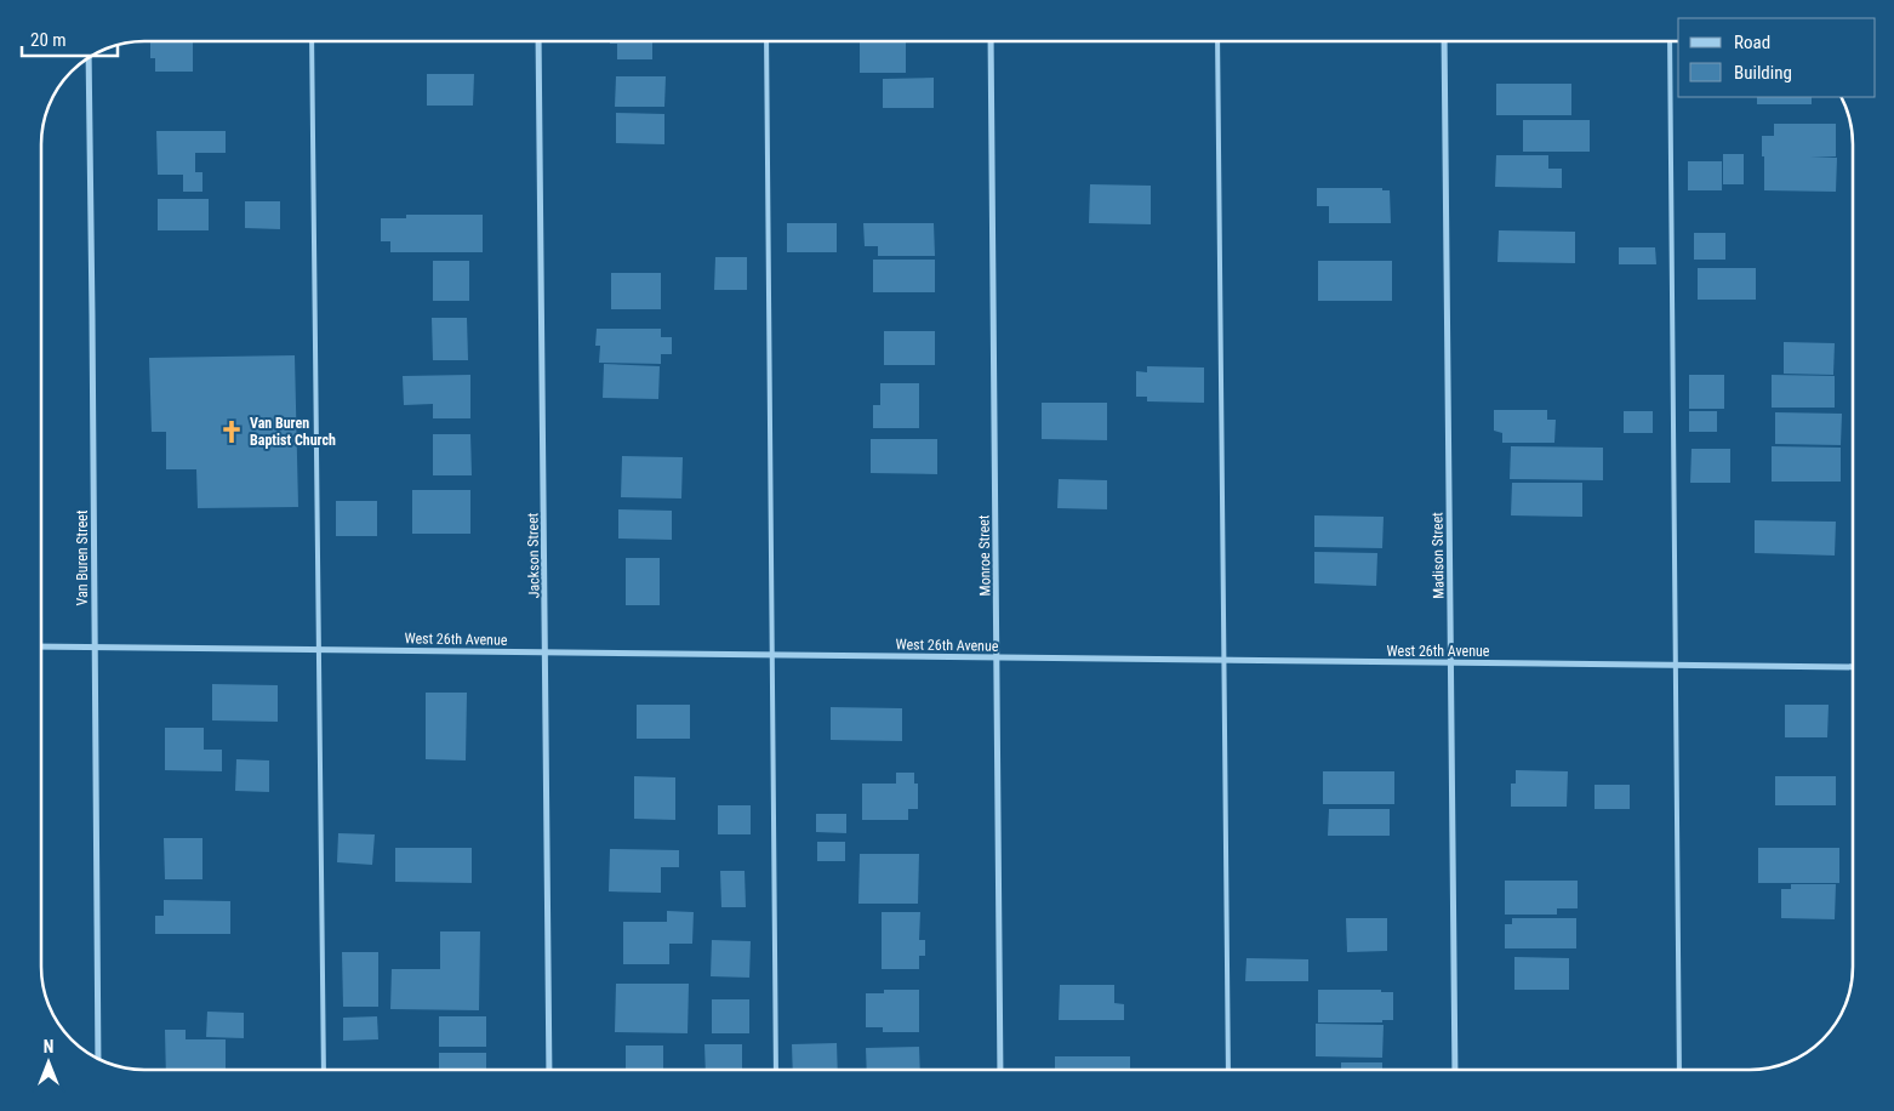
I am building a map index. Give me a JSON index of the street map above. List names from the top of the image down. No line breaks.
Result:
{"streets":{"street":["Jackson Street","Monroe Street","Madison Street","Van Buren Street","West 26th Avenue"]},"crossings":[["Jackson Street","West 26th Avenue"],["Monroe Street","West 26th Avenue"],["Madison Street","West 26th Avenue"],["Van Buren Street","West 26th Avenue"]],"places":{"church":["Van Buren Baptist Church"]},"legend":["Road","Building"],"scale_bar":"20 m","north":"top"}
